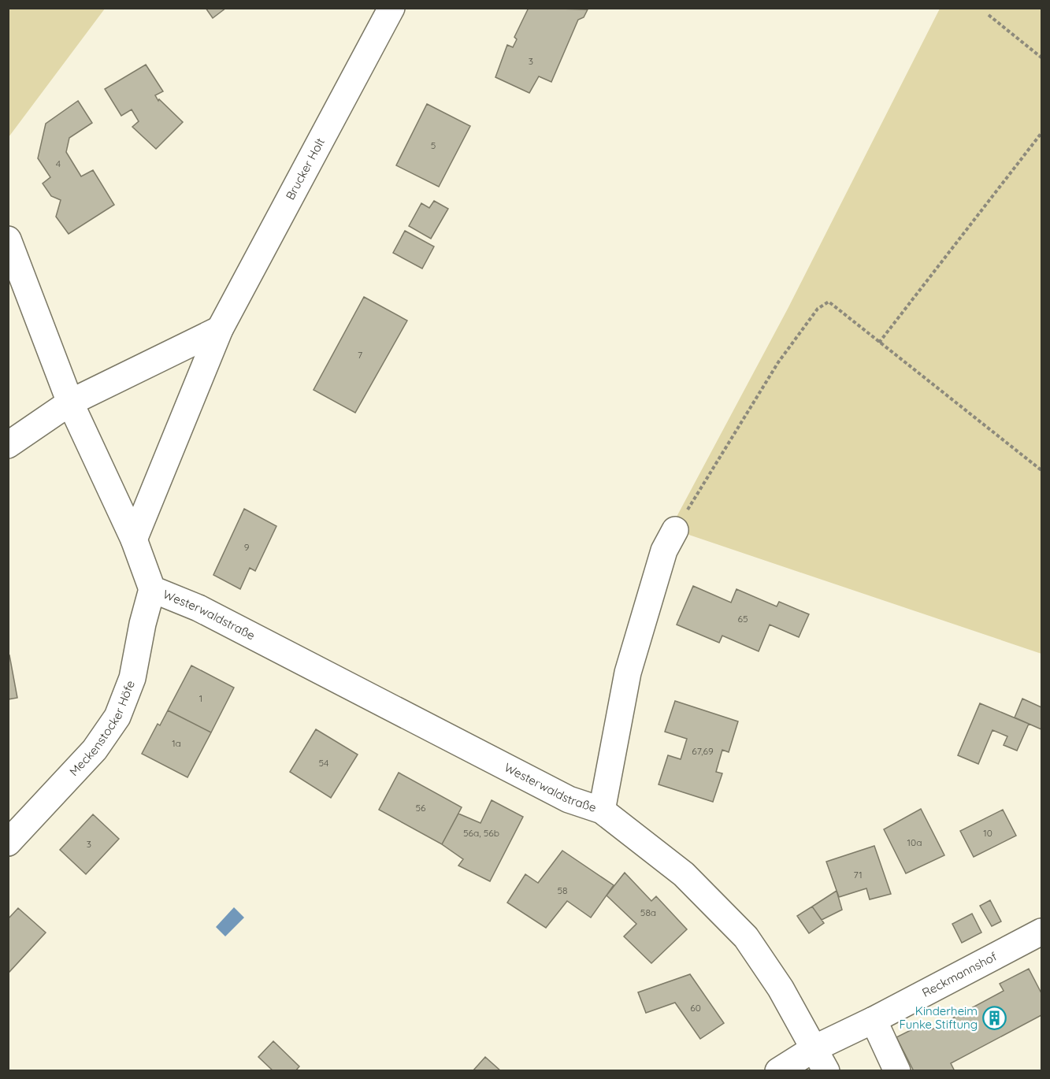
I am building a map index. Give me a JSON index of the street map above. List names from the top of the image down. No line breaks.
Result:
{"streets":{"street":["Brucker Holt","Westerwaldstraße","Meckenstocker Höfe","Reckmannshof"]},"crossings":[["Brucker Holt","Westerwaldstraße"],["Westerwaldstraße","Meckenstocker Höfe"],["Westerwaldstraße","Reckmannshof"]],"places":{"building":["Kinderheim Funke Stiftung"]},"house_numbers":["3","5","4","7","9","65","1","1a","67,69","54","56","56a, 56b","10","10a","3","71","58","58a","60"]}
